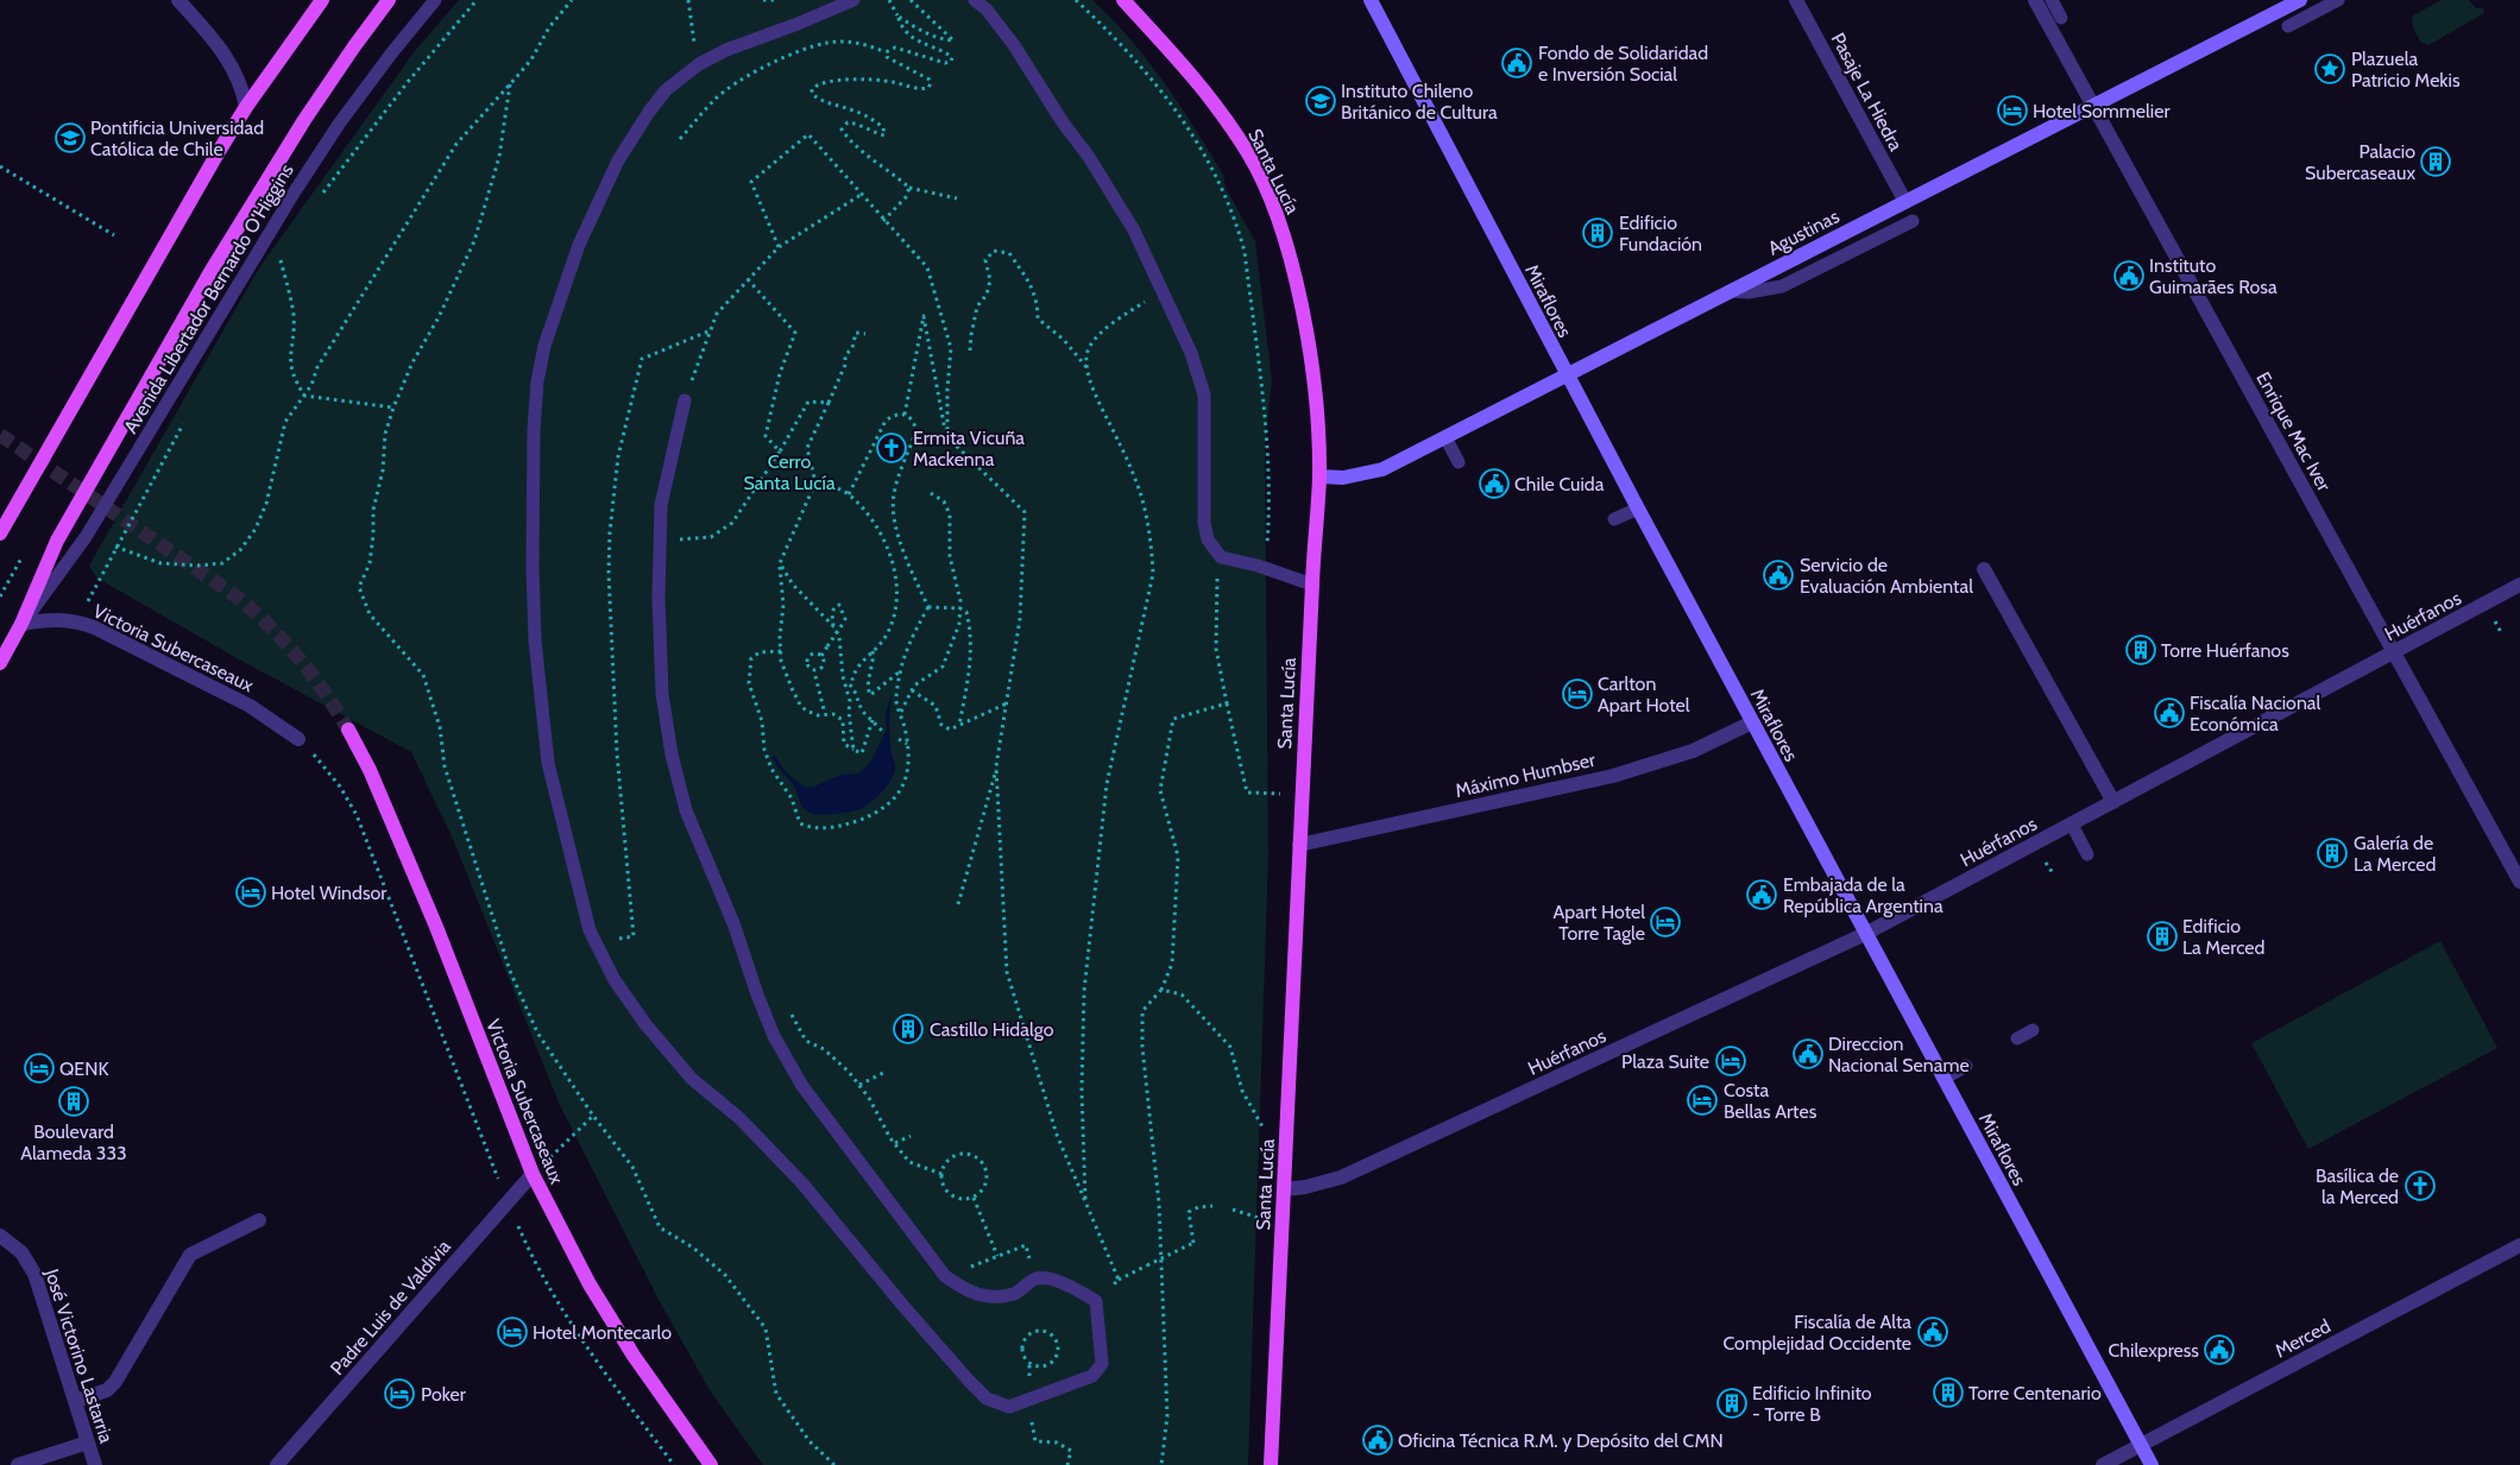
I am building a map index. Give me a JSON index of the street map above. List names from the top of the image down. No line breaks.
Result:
{"streets":{"main road":["Santa Lucía","Avenida Libertador Bernardo O'Higgins","Victoria Subercaseaux"],"street":["Pasaje La Hiedra","Agustinas","Miraflores","Enrique Mac Iver","Huérfanos","Máximo Humbser","Padre Luis de Valdivia","Merced","José Victorino Lastarria"]},"crossings":[["Pasaje La Hiedra","Agustinas"],["Santa Lucía","Agustinas"],["Santa Lucía","Huérfanos"],["Santa Lucía","Máximo Humbser"],["Agustinas","Miraflores"],["Agustinas","Enrique Mac Iver"],["Avenida Libertador Bernardo O'Higgins","Victoria Subercaseaux"],["Miraflores","Huérfanos"],["Miraflores","Máximo Humbser"],["Miraflores","Merced"],["Enrique Mac Iver","Huérfanos"],["Victoria Subercaseaux","Padre Luis de Valdivia"]],"parks":["Cerro Santa Lucía"],"places":{"public building":["Fondo de Solidaridad e Inversión Social","Instituto Guimarães Rosa","Chile Cuida","Servicio de Evaluación Ambiental","Fiscalía Nacional Económica","Embajada de la República Argentina","Direccion Nacional Sename","Fiscalía de Alta Complejidad Occidente","Chilexpress","Oficina Técnica R.M. y Depósito del CMN"],"place":["Plazuela Patricio Mekis"],"school or university":["Instituto Chileno Británico de Cultura","Pontificia Universidad Católica de Chile"],"hotel":["Hotel Sommelier","Carlton Apart Hotel","Hotel Windsor","Apart Hotel Torre Tagle","Plaza Suite","QENK","Costa Bellas Artes","Hotel Montecarlo","Poker"],"building":["Palacio Subercaseaux","Edificio Fundación","Torre Huérfanos","Galería de La Merced","Edificio La Merced","Castillo Hidalgo","Boulevard Alameda 333","Torre Centenario","Edificio Infinito - Torre B"],"church":["Ermita Vicuña Mackenna","Basílica de la Merced"]}}
